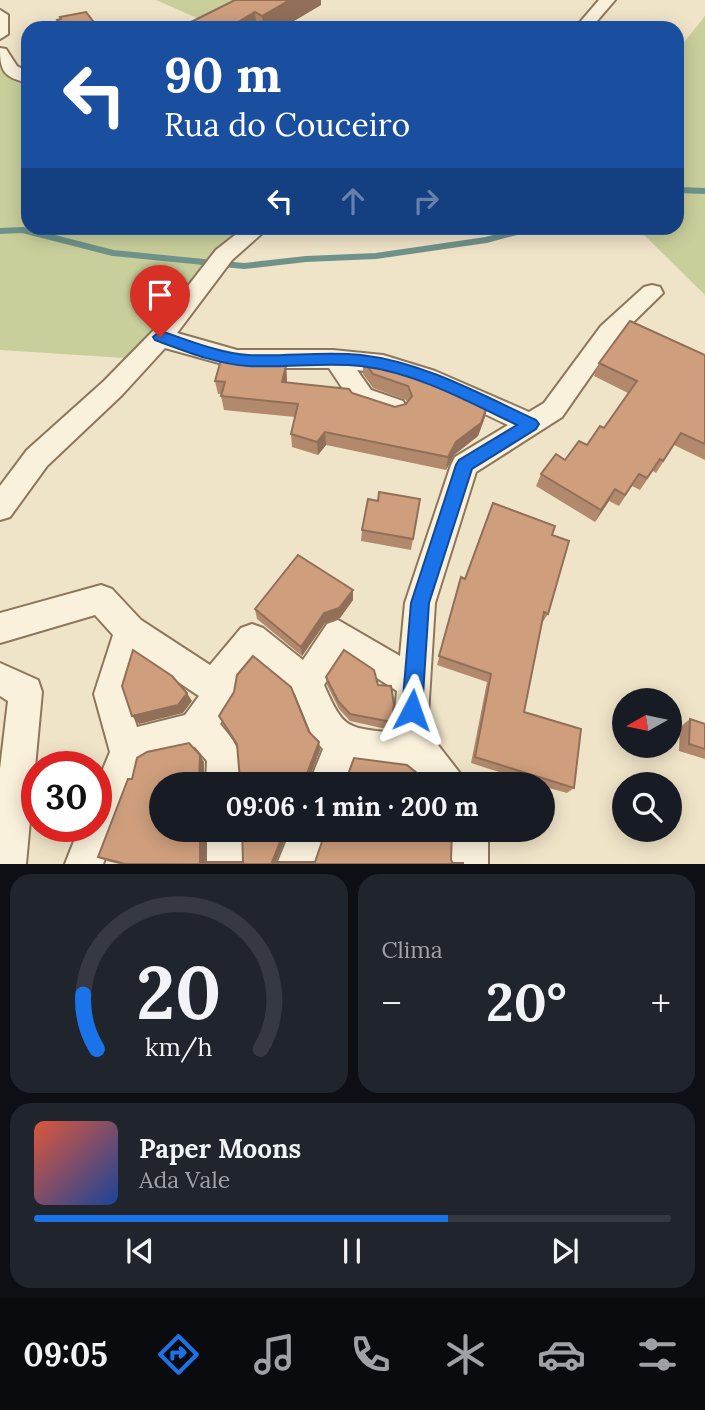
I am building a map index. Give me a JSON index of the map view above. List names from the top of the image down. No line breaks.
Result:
{"north":"left","page":{"turn":["90 m","Rua do Couceiro"],"limit":"30","trip":"09:06 · 1 min · 200 m","tile":"Clima","heat":["−","20°","+"],"song":["Paper Moons","Ada Vale"],"tabs":"09:05","gauge":["20","km/h"]}}
